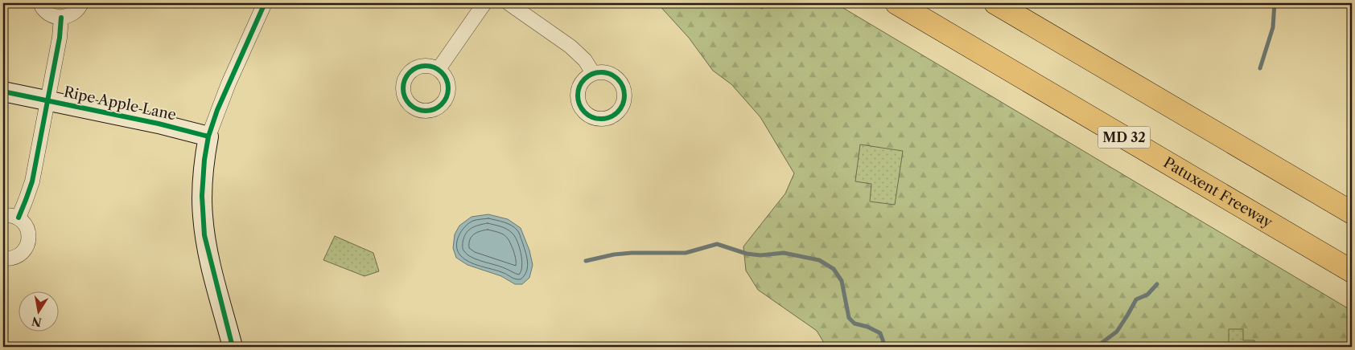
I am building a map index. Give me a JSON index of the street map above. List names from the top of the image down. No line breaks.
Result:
{"streets":{"highway":["MD 32","Patuxent Freeway"],"street":["Ripe Apple Lane"]},"north":"bottom"}
